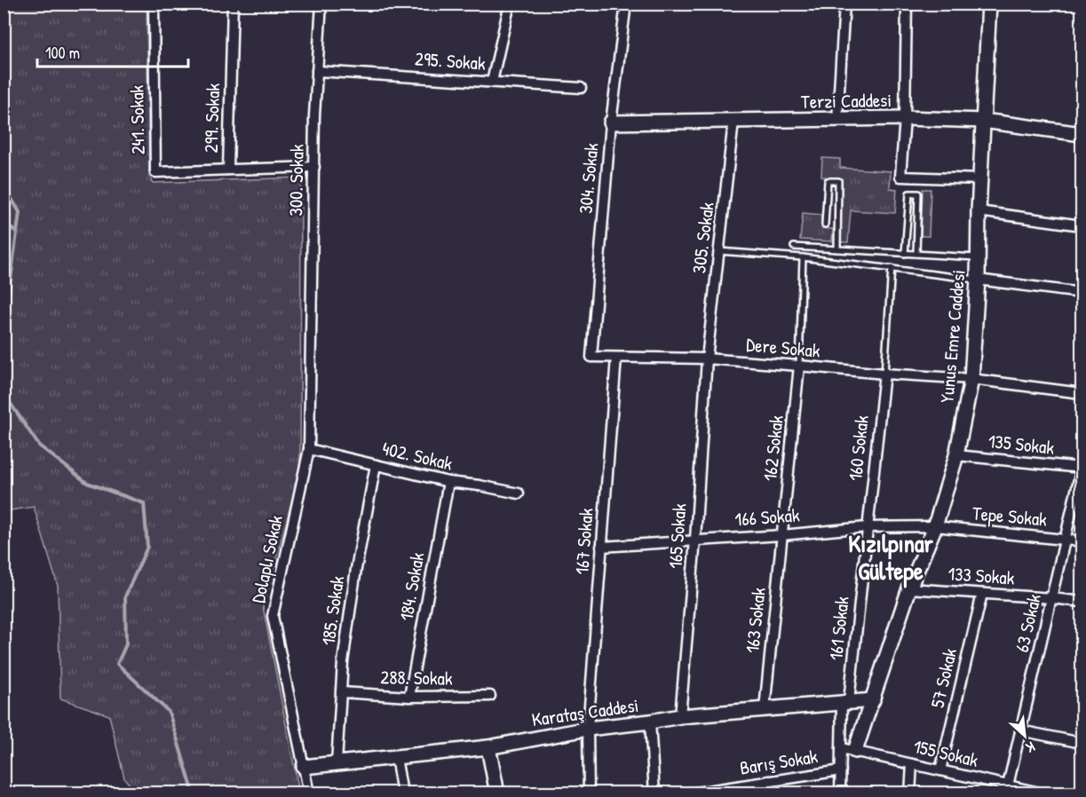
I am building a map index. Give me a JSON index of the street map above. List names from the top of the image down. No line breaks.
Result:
{"streets":{"street":["295. Sokak","Terzi Caddesi","299. Sokak","241. Sokak","304. Sokak","300. Sokak","305. Sokak","Yunus Emre Caddesi","Dere Sokak","135 Sokak","162 Sokak","160 Sokak","402. Sokak","Tepe Sokak","166 Sokak","165 Sokak","167 Sokak","Dolaplı Sokak","133 Sokak","184. Sokak","185. Sokak","163 Sokak","63 Sokak","161 Sokak","288. Sokak","57 Sokak","Karataş Caddesi","155 Sokak","Barış Sokak"]},"crossings":[["295. Sokak","300. Sokak"],["Terzi Caddesi","304. Sokak"],["Terzi Caddesi","305. Sokak"],["Terzi Caddesi","Yunus Emre Caddesi"],["299. Sokak","241. Sokak"],["304. Sokak","Dere Sokak"],["300. Sokak","Dolaplı Sokak"],["305. Sokak","Dere Sokak"],["305. Sokak","165 Sokak"],["Yunus Emre Caddesi","Dere Sokak"],["Yunus Emre Caddesi","135 Sokak"],["Yunus Emre Caddesi","Tepe Sokak"],["Yunus Emre Caddesi","166 Sokak"],["Yunus Emre Caddesi","133 Sokak"],["Yunus Emre Caddesi","Karataş Caddesi"],["Yunus Emre Caddesi","155 Sokak"],["Dere Sokak","162 Sokak"],["Dere Sokak","160 Sokak"],["Dere Sokak","165 Sokak"],["Dere Sokak","167 Sokak"],["135 Sokak","63 Sokak"],["162 Sokak","166 Sokak"],["162 Sokak","163 Sokak"],["160 Sokak","166 Sokak"],["160 Sokak","161 Sokak"],["402. Sokak","Dolaplı Sokak"],["402. Sokak","184. Sokak"],["402. Sokak","185. Sokak"],["Tepe Sokak","166 Sokak"],["Tepe Sokak","63 Sokak"],["166 Sokak","165 Sokak"],["166 Sokak","167 Sokak"],["166 Sokak","163 Sokak"],["166 Sokak","161 Sokak"],["165 Sokak","Karataş Caddesi"],["167 Sokak","Karataş Caddesi"],["Dolaplı Sokak","Karataş Caddesi"],["133 Sokak","63 Sokak"],["133 Sokak","57 Sokak"],["184. Sokak","288. Sokak"],["185. Sokak","288. Sokak"],["185. Sokak","Karataş Caddesi"],["163 Sokak","Karataş Caddesi"],["63 Sokak","155 Sokak"],["161 Sokak","Karataş Caddesi"],["161 Sokak","155 Sokak"],["161 Sokak","Barış Sokak"],["57 Sokak","155 Sokak"]],"districts":["Kızılpınar Gültepe"],"scale_bar":"100 m","north":"bottom right"}
